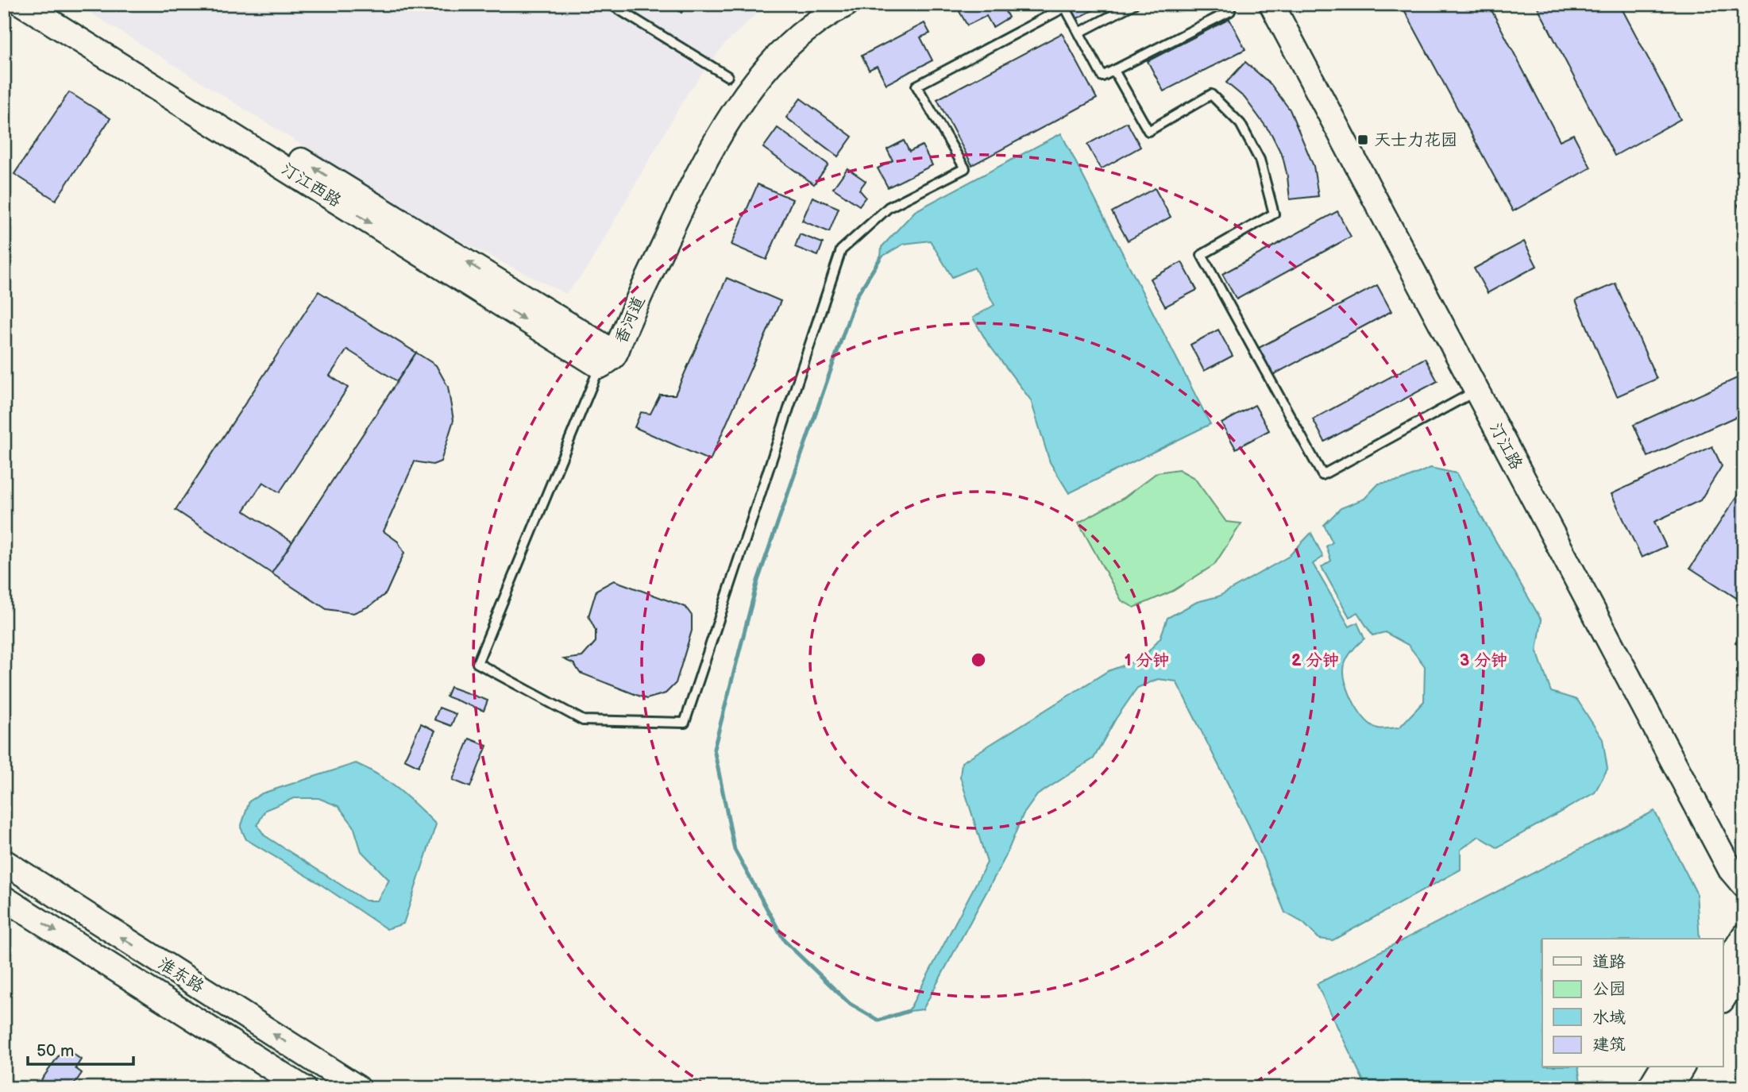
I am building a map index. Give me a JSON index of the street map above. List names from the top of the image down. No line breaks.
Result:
{"streets":{"street":["汀江西路","香河道","汀江路","淮东路"]},"crossings":[["汀江西路","香河道"]],"places":{"transit":["天士力花园"]},"legend":["道路","公园","水域","建筑"],"scale_bar":"50 m","rings":["1 分钟","2 分钟","3 分钟"]}
